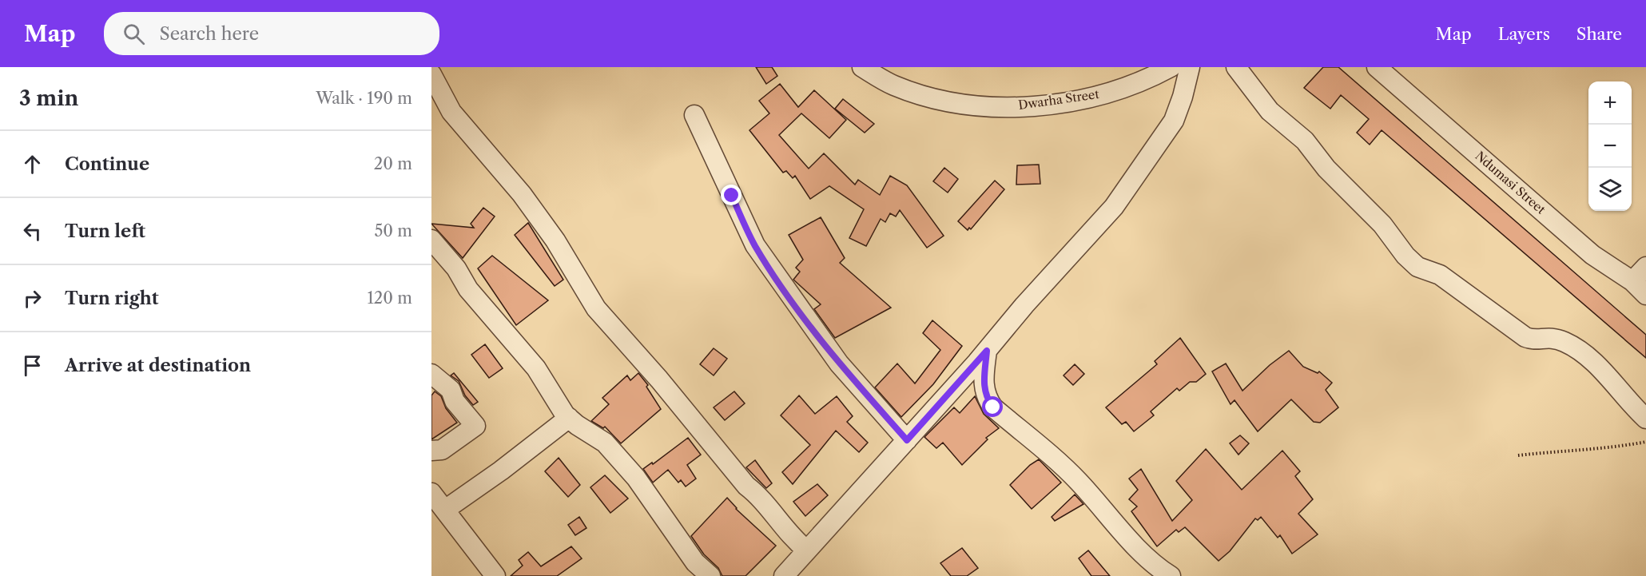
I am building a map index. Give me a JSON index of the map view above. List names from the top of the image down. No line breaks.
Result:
{"streets":{"street":["Dwarha Street","Ndumasi Street"]},"page":{"header":"Map","search":"Search here","nav":["Map","Layers","Share"],"heading":["3 min","Walk · 190 m"],"map_buttons":["+","−"],"list":[["Continue","20 m"],["Turn left","50 m"],["Turn right","120 m"],"Arrive at destination"]}}
